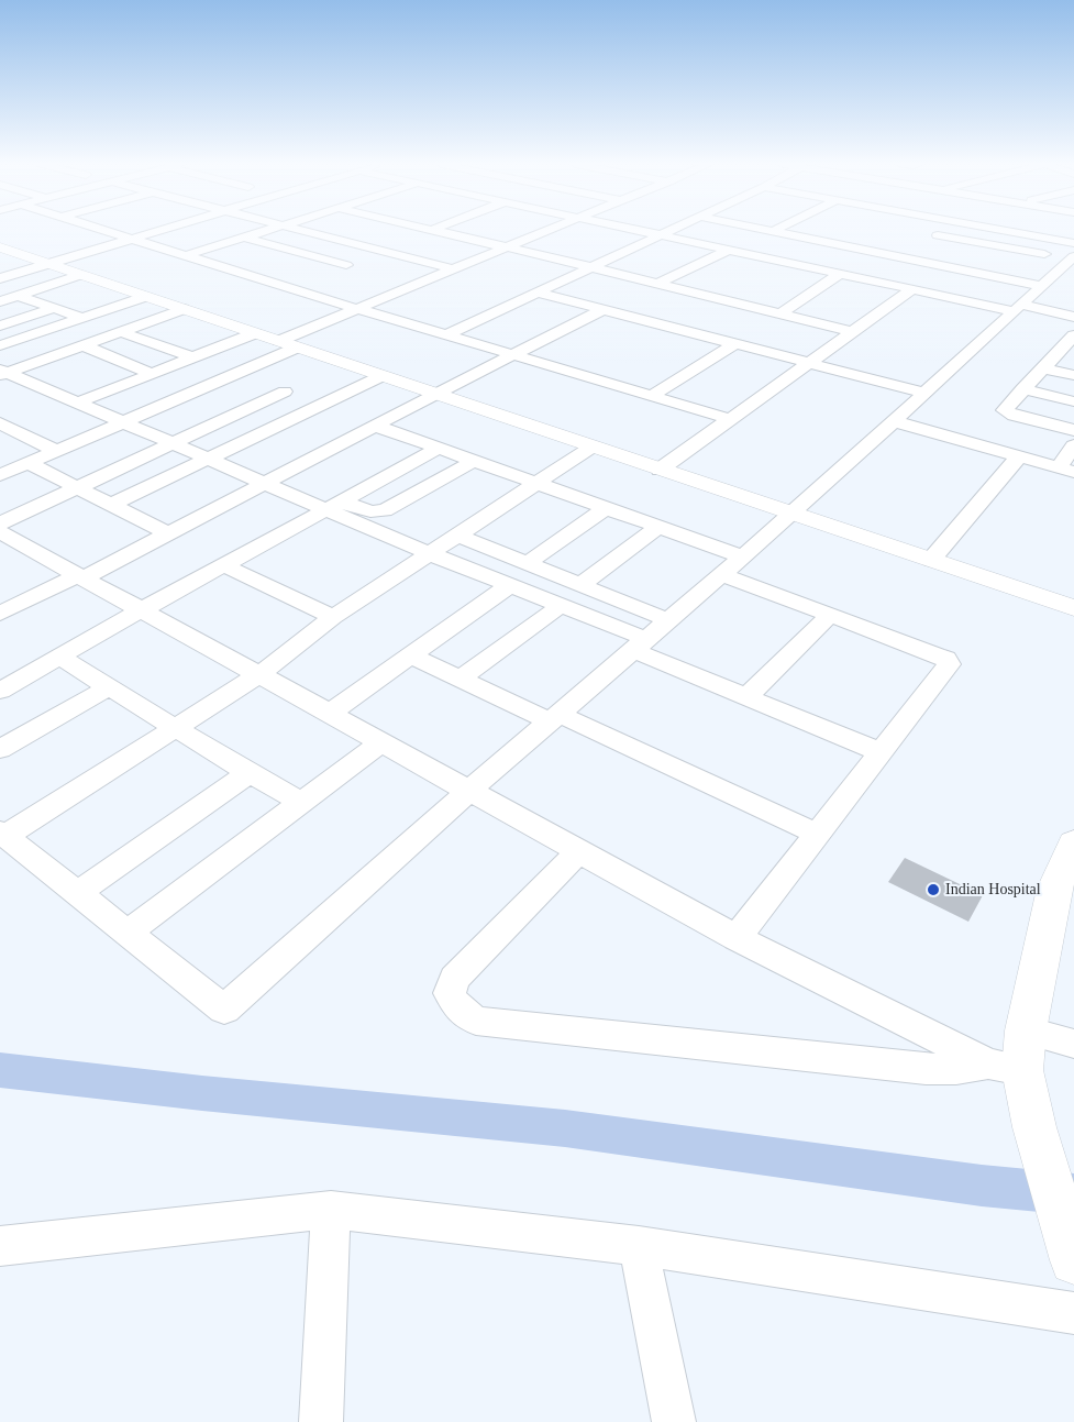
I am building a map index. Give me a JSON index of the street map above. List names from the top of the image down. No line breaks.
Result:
{"places":["Indian Hospital"]}
